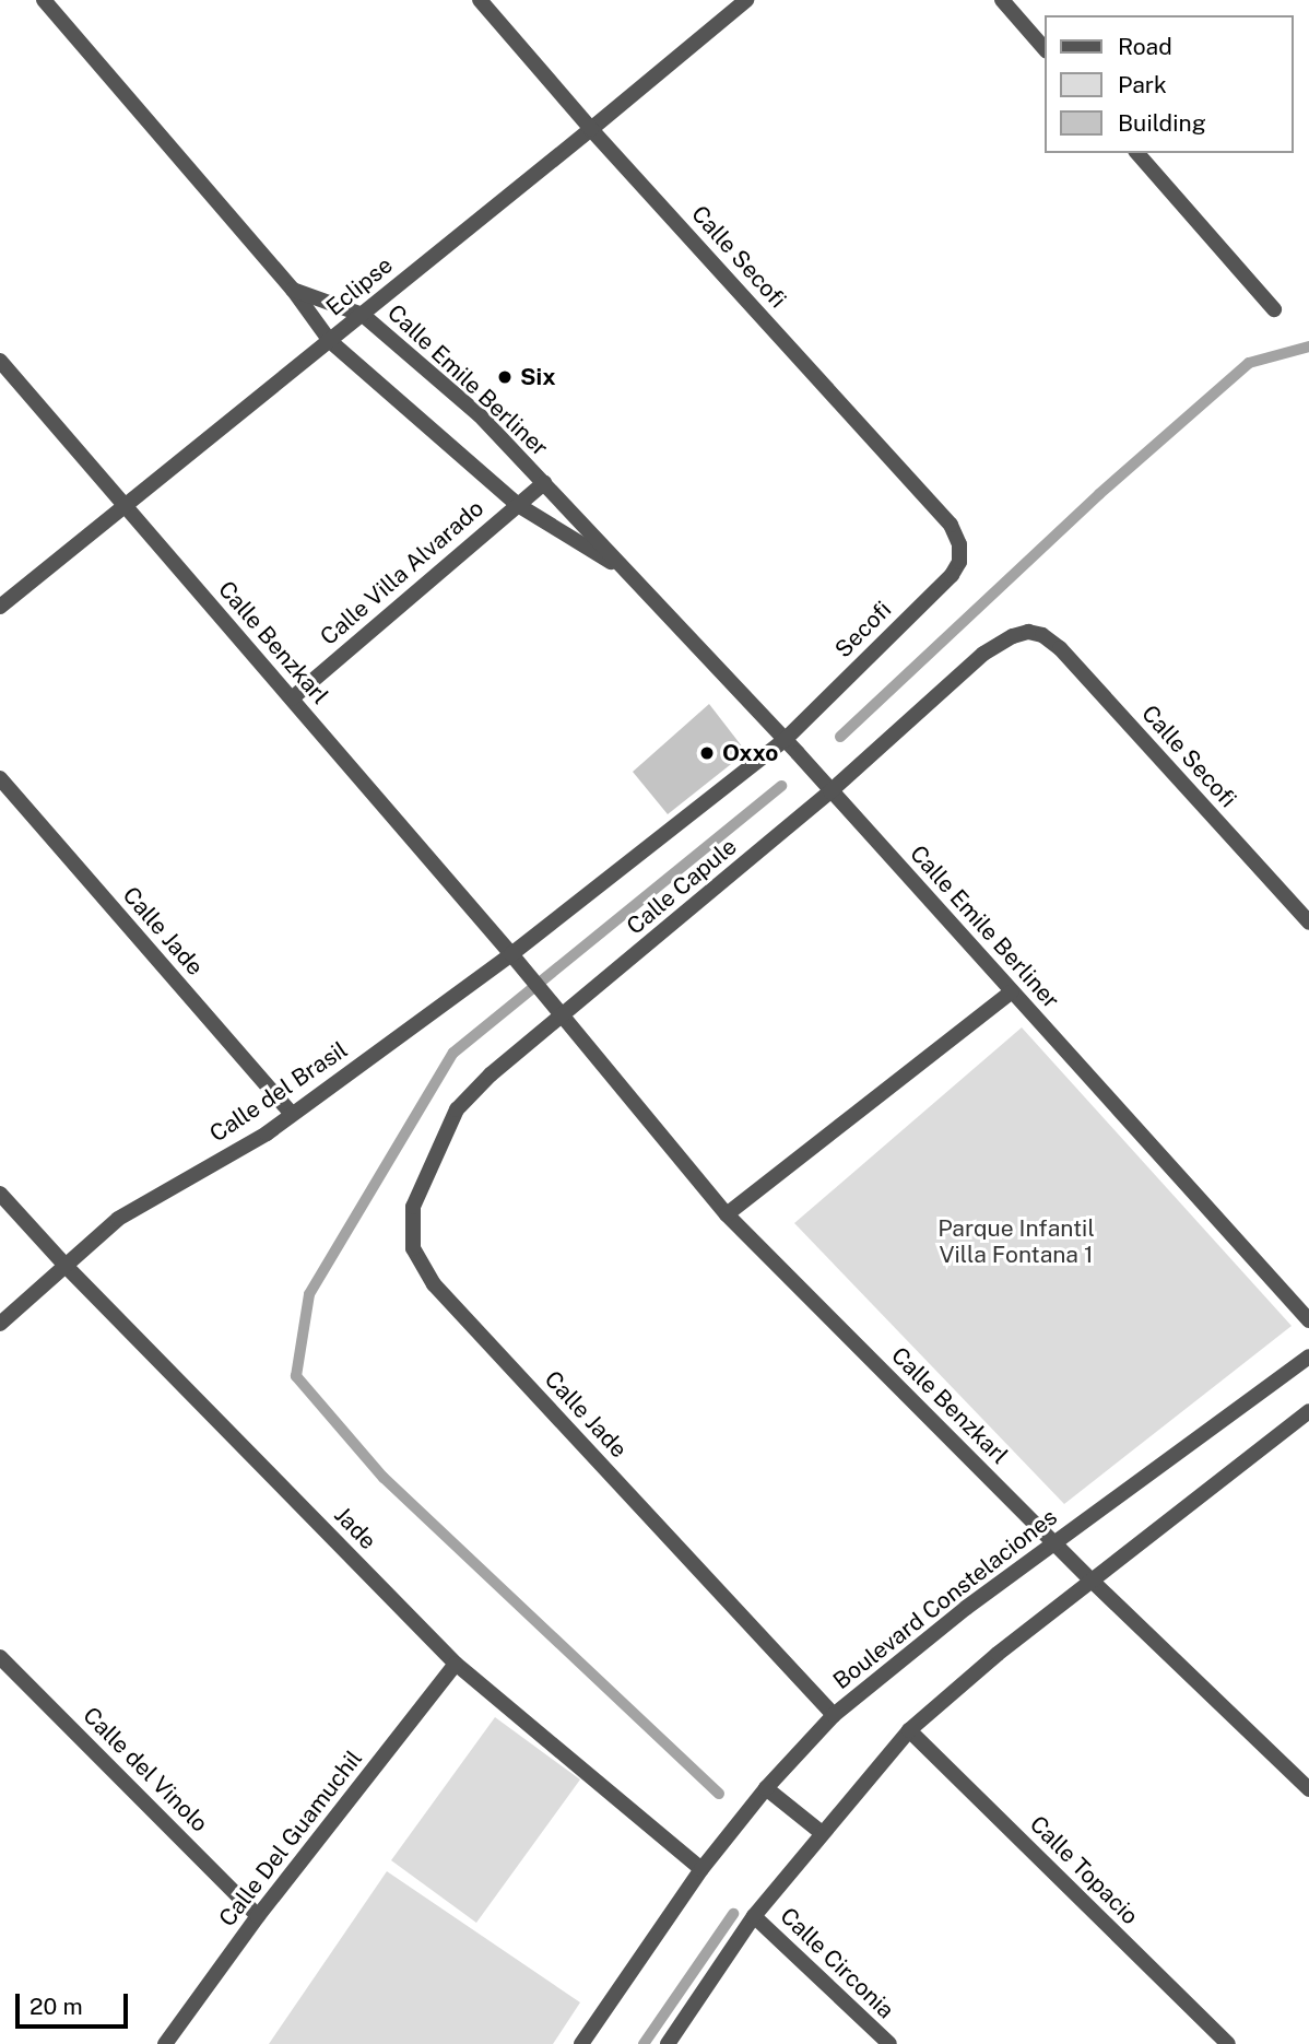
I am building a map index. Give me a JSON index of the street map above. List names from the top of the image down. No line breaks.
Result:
{"streets":{"street":["Calle Secofi","Eclipse","Calle Emile Berliner","Calle Villa Alvarado","Secofi","Calle Benzkarl","Calle Capule","Calle Jade","Calle del Brasil","Jade","Boulevard Constelaciones","Calle del Vinolo","Calle Del Guamuchil","Calle Topacio","Calle Circonia"]},"crossings":[["Calle Secofi","Eclipse"],["Calle Secofi","Calle Emile Berliner"],["Calle Secofi","Secofi"],["Calle Secofi","Calle Capule"],["Eclipse","Calle Emile Berliner"],["Eclipse","Calle Benzkarl"],["Calle Emile Berliner","Calle Villa Alvarado"],["Calle Emile Berliner","Secofi"],["Calle Emile Berliner","Calle Capule"],["Calle Villa Alvarado","Calle Benzkarl"],["Calle Benzkarl","Calle Capule"],["Calle Benzkarl","Calle Jade"],["Calle Benzkarl","Calle del Brasil"],["Calle Benzkarl","Boulevard Constelaciones"],["Calle Capule","Calle Jade"],["Calle Jade","Calle del Brasil"],["Calle Jade","Boulevard Constelaciones"],["Calle del Brasil","Jade"],["Jade","Boulevard Constelaciones"],["Jade","Calle Del Guamuchil"],["Calle del Vinolo","Calle Del Guamuchil"]],"parks":["Parque Infantil Villa Fontana 1"],"places":["Six","Oxxo"],"legend":["Road","Park","Building"],"scale_bar":"20 m"}
